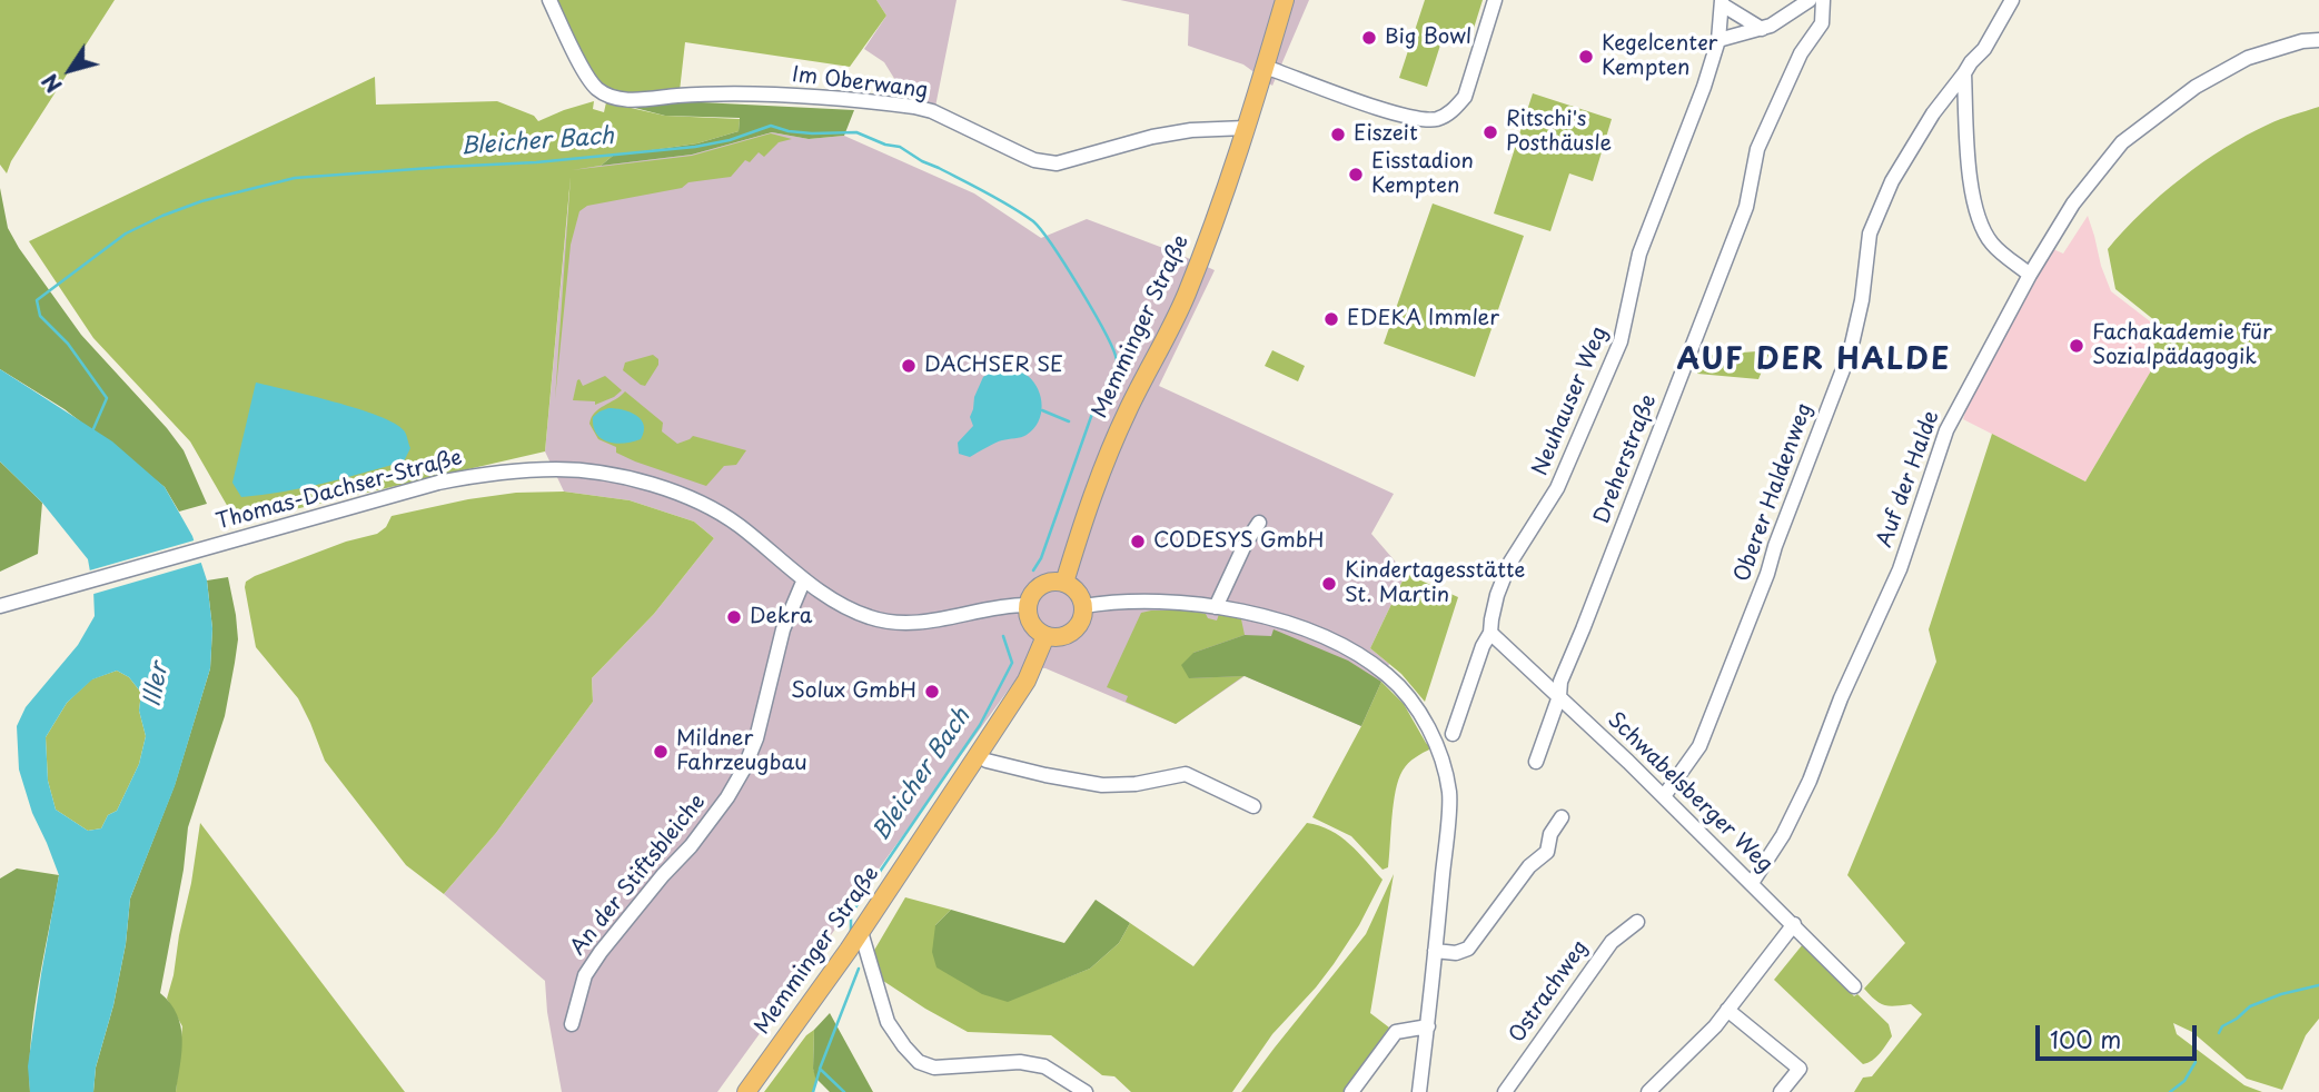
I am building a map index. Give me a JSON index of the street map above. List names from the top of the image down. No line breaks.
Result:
{"streets":{"main road":["Memminger Straße"],"street":["Im Oberwang","Neuhauser Weg","Dreherstraße","Auf der Halde","Thomas-Dachser-Straße","Oberer Haldenweg","Schwabelsberger Weg","An der Stiftsbleiche","Ostrachweg"]},"crossings":[["Im Oberwang","Memminger Straße"],["Memminger Straße","Thomas-Dachser-Straße"],["Neuhauser Weg","Schwabelsberger Weg"],["Dreherstraße","Schwabelsberger Weg"],["Auf der Halde","Schwabelsberger Weg"],["Thomas-Dachser-Straße","An der Stiftsbleiche"],["Oberer Haldenweg","Schwabelsberger Weg"]],"districts":["AUF DER HALDE"],"water":["Bleicher Bach","Iller"],"places":["Big Bowl","Kegelcenter Kempten","Ritschi's Posthäusle","Eiszeit","Eisstadion Kempten","EDEKA Immler","Fachakademie für Sozialpädagogik","DACHSER SE","CODESYS GmbH","Kindertagesstätte St. Martin","Dekra","Solux GmbH","Mildner Fahrzeugbau"],"scale_bar":"100 m","north":"bottom left"}
